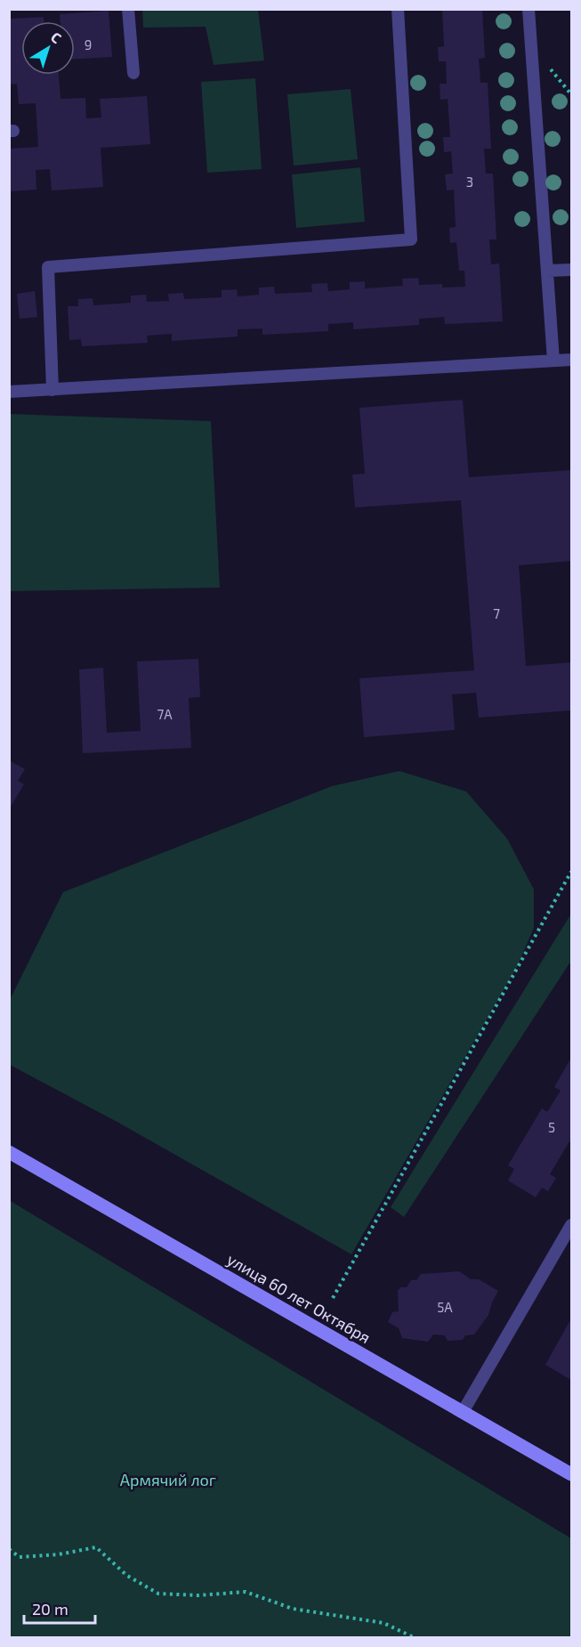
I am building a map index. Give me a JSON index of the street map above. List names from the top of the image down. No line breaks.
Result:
{"streets":{"street":["улица 60 лет Октября"]},"parks":["Армячий лог"],"house_numbers":["9","3","7","7А","5","5А"],"scale_bar":"20 m","north":"top right"}
